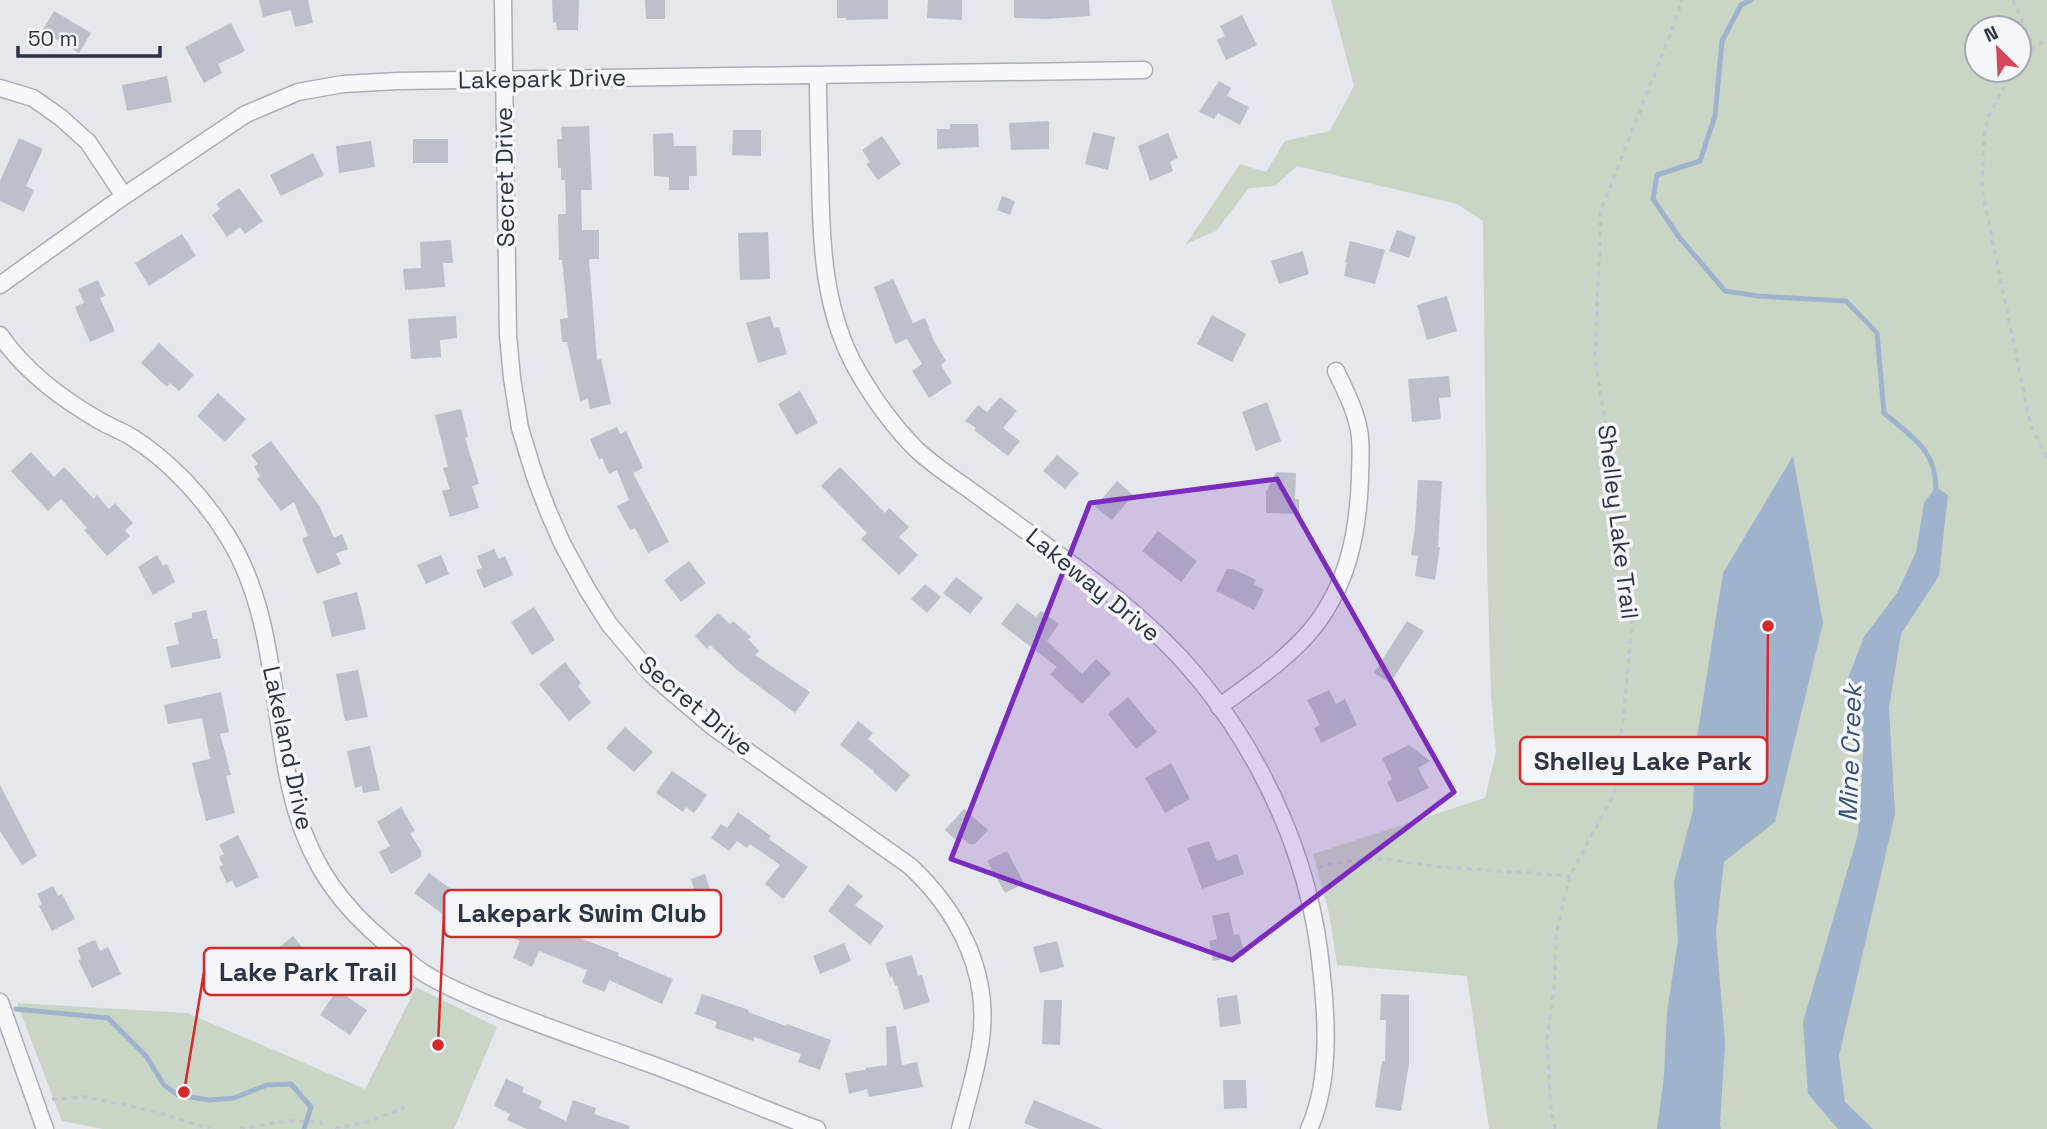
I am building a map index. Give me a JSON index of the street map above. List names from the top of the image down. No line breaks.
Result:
{"streets":{"street":["Lakepark Drive","Secret Drive","Lakeway Drive","Lakeland Drive"],"path":["Shelley Lake Trail"]},"crossings":[["Lakepark Drive","Secret Drive"],["Lakepark Drive","Lakeway Drive"]],"water":["Mine Creek"],"places":["Shelley Lake Park","Lakepark Swim Club","Lake Park Trail"],"scale_bar":"50 m","north":"top left"}
